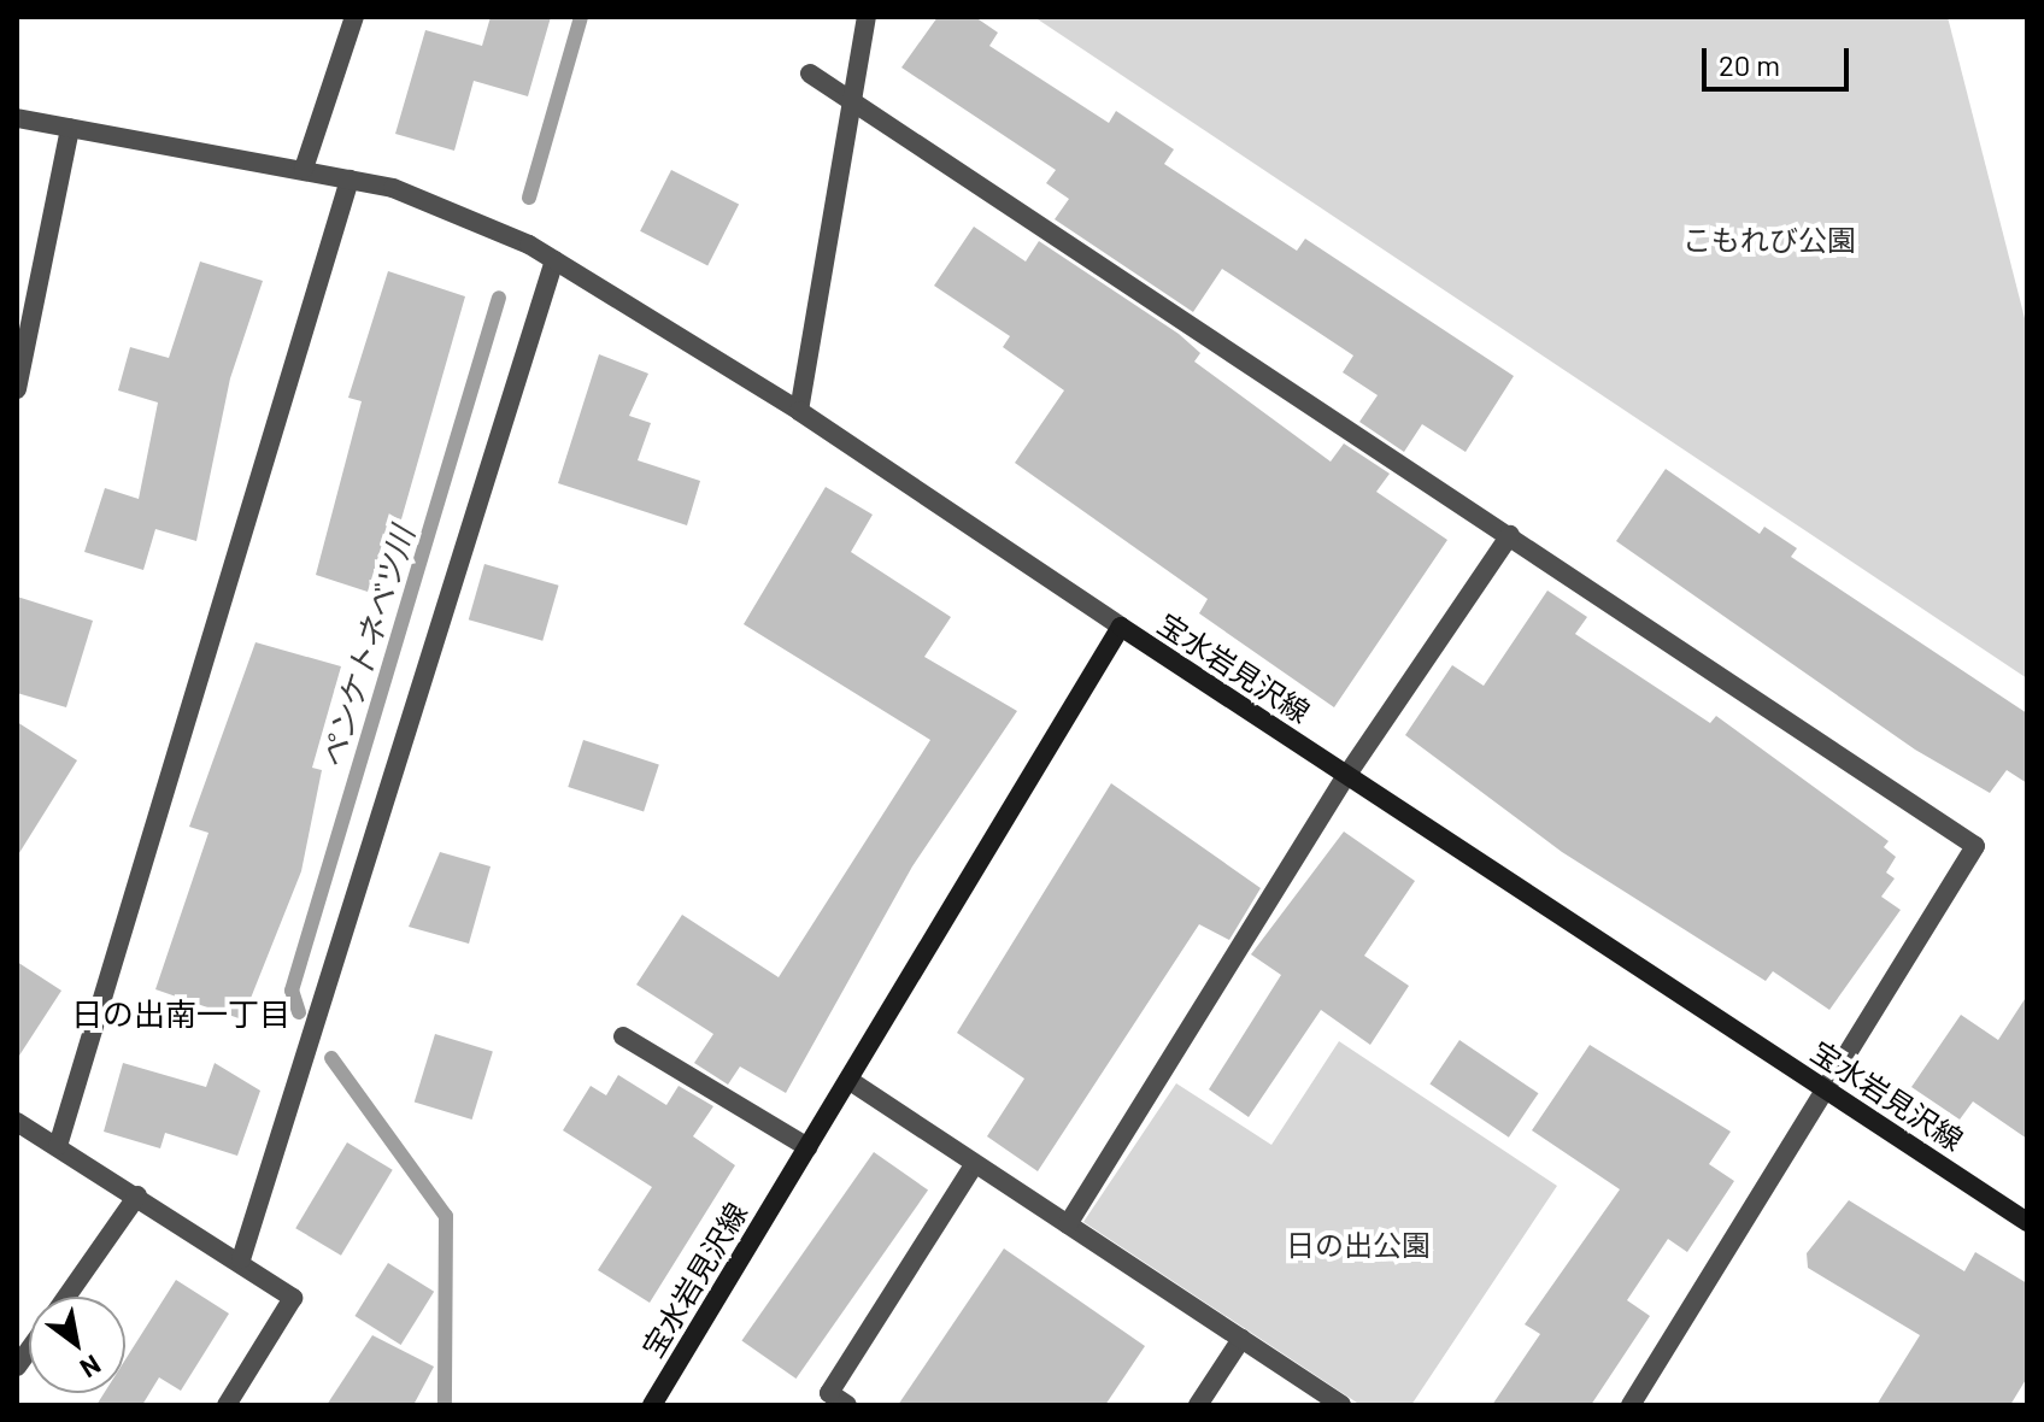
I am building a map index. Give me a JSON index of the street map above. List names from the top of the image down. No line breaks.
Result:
{"streets":{"main road":["宝水岩見沢線"]},"districts":["日の出南一丁目"],"water":["ペンケトネベツ川"],"parks":["こもれび公園","日の出公園"],"scale_bar":"20 m","north":"bottom right"}
